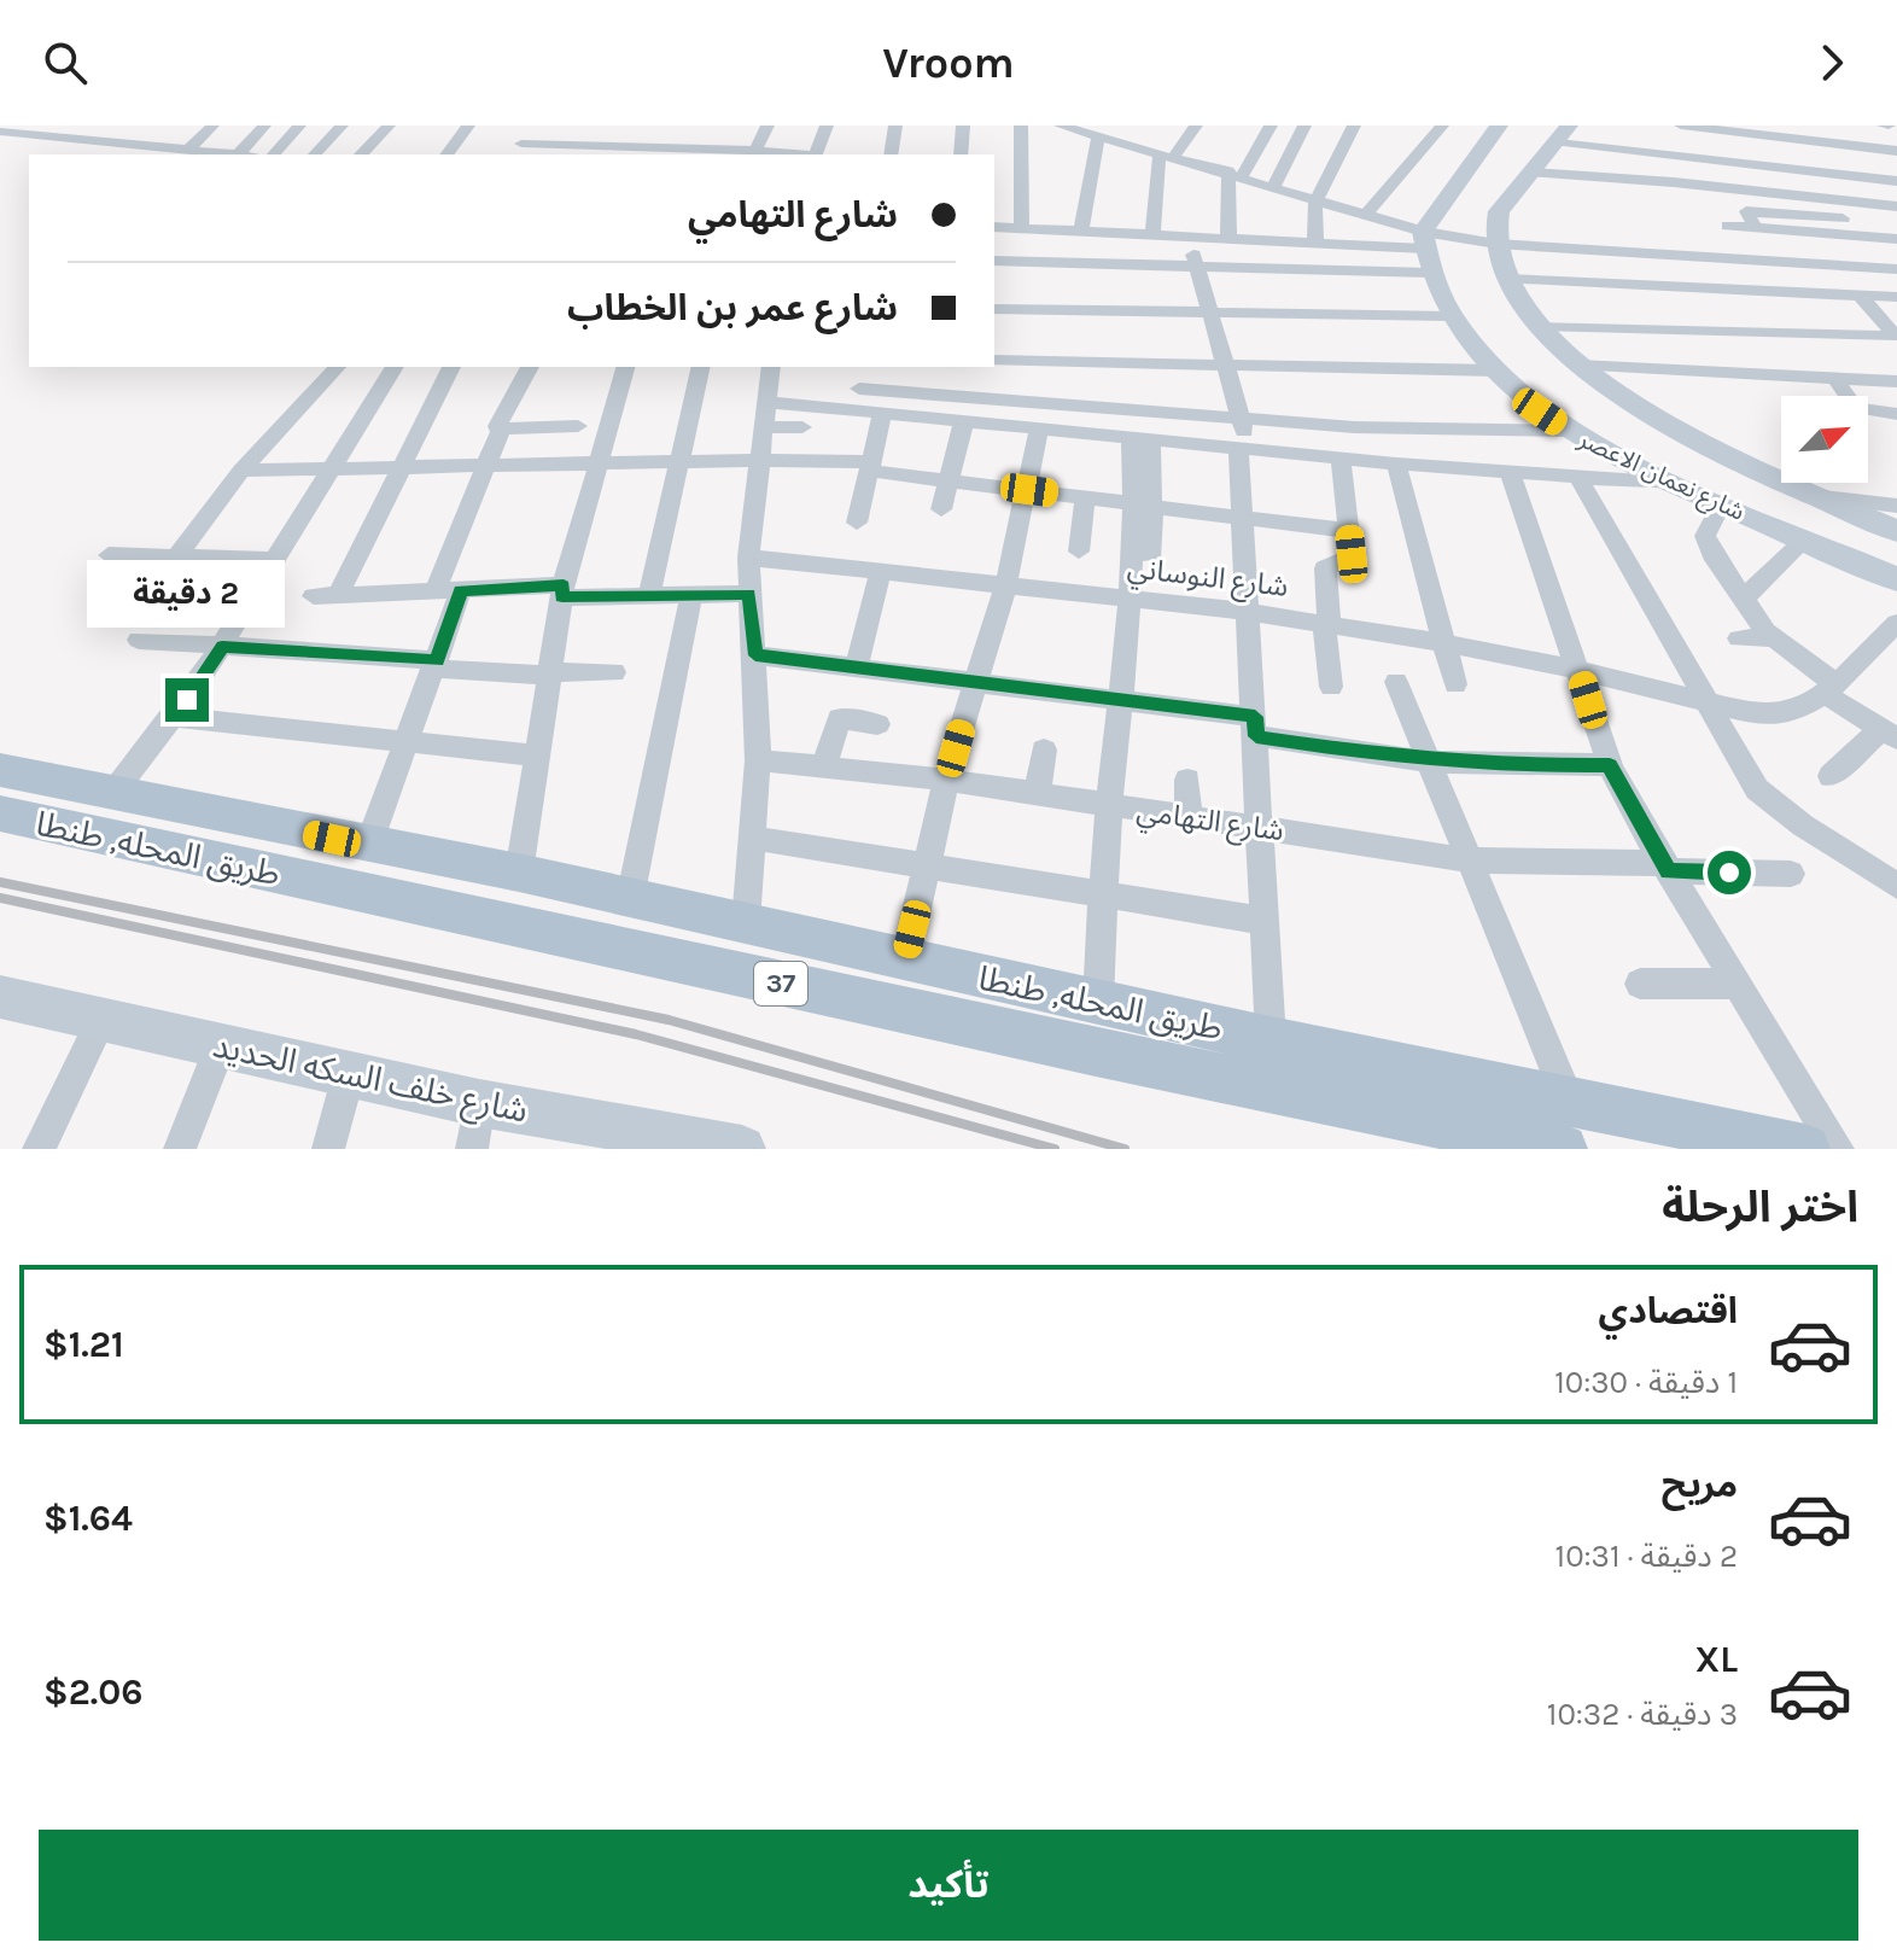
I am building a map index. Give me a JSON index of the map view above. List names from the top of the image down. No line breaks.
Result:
{"streets":{"main road":["شارع نعمان الاعصر","طريق المحله, طنطا","37","شارع خلف السكه الحديد"],"street":["شارع النوساني","شارع التهامي"]},"north":"top right","page":{"header":"Vroom","banner":["شارع التهامي","شارع عمر بن الخطاب"],"bubble":"2 دقيقة","heading":"اختر الرحلة","list":[{"name":"اقتصادي","note":"1 دقيقة · 10:30","value":"$1.21"},{"name":"مريح","note":"2 دقيقة · 10:31","value":"$1.64"},{"name":"XL","note":"3 دقيقة · 10:32","value":"$2.06"}],"buttons":"تأكيد"}}
